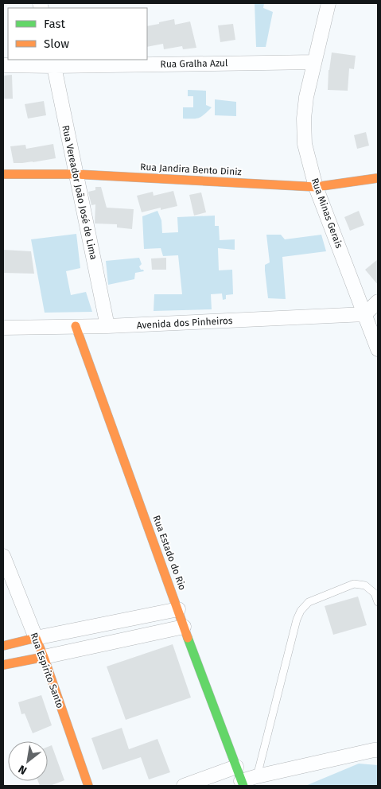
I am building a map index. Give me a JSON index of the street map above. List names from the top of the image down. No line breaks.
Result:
{"streets":{"street":["Rua Gralha Azul","Rua Jandira Bento Diniz","Rua Vereador João José de Lima","Rua Minas Gerais","Avenida dos Pinheiros","Rua Estado do Rio","Rua Espírito Santo"]},"crossings":[["Rua Gralha Azul","Rua Vereador João José de Lima"],["Rua Gralha Azul","Rua Minas Gerais"],["Rua Jandira Bento Diniz","Rua Vereador João José de Lima"],["Rua Jandira Bento Diniz","Rua Minas Gerais"],["Rua Vereador João José de Lima","Avenida dos Pinheiros"],["Rua Minas Gerais","Avenida dos Pinheiros"],["Avenida dos Pinheiros","Rua Estado do Rio"]],"legend":["Fast","Slow"],"north":"bottom left"}
